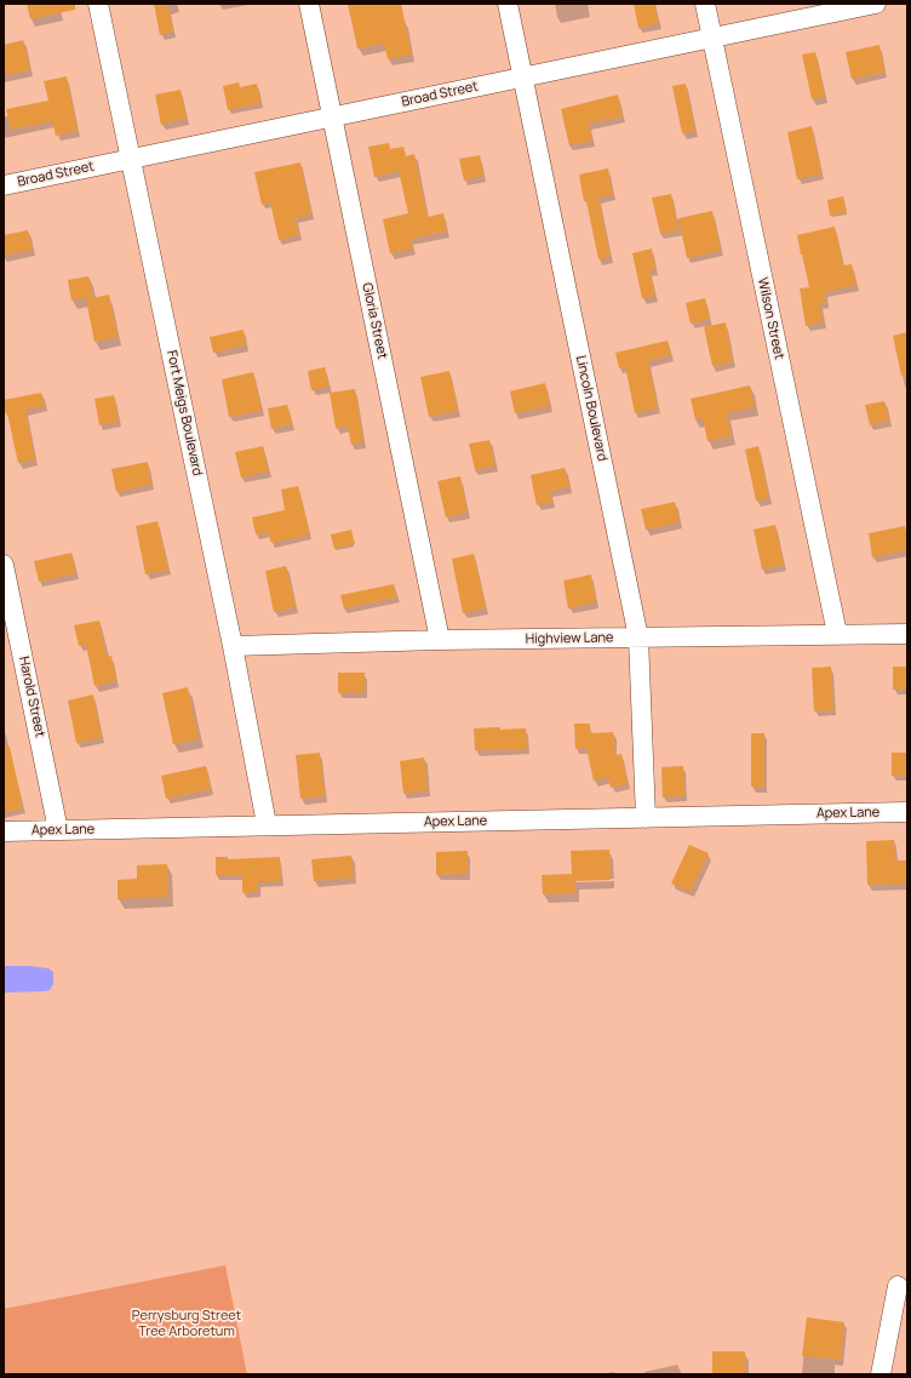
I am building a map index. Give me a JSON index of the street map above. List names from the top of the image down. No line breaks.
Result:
{"streets":{"street":["Broad Street","Wilson Street","Gloria Street","Lincoln Boulevard","Fort Meigs Boulevard","Highview Lane","Harold Street","Apex Lane"]},"crossings":[["Broad Street","Wilson Street"],["Broad Street","Gloria Street"],["Broad Street","Lincoln Boulevard"],["Broad Street","Fort Meigs Boulevard"],["Wilson Street","Highview Lane"],["Gloria Street","Highview Lane"],["Lincoln Boulevard","Highview Lane"],["Lincoln Boulevard","Apex Lane"],["Fort Meigs Boulevard","Highview Lane"],["Fort Meigs Boulevard","Apex Lane"],["Harold Street","Apex Lane"]],"parks":["Perrysburg Street Tree Arboretum"]}
